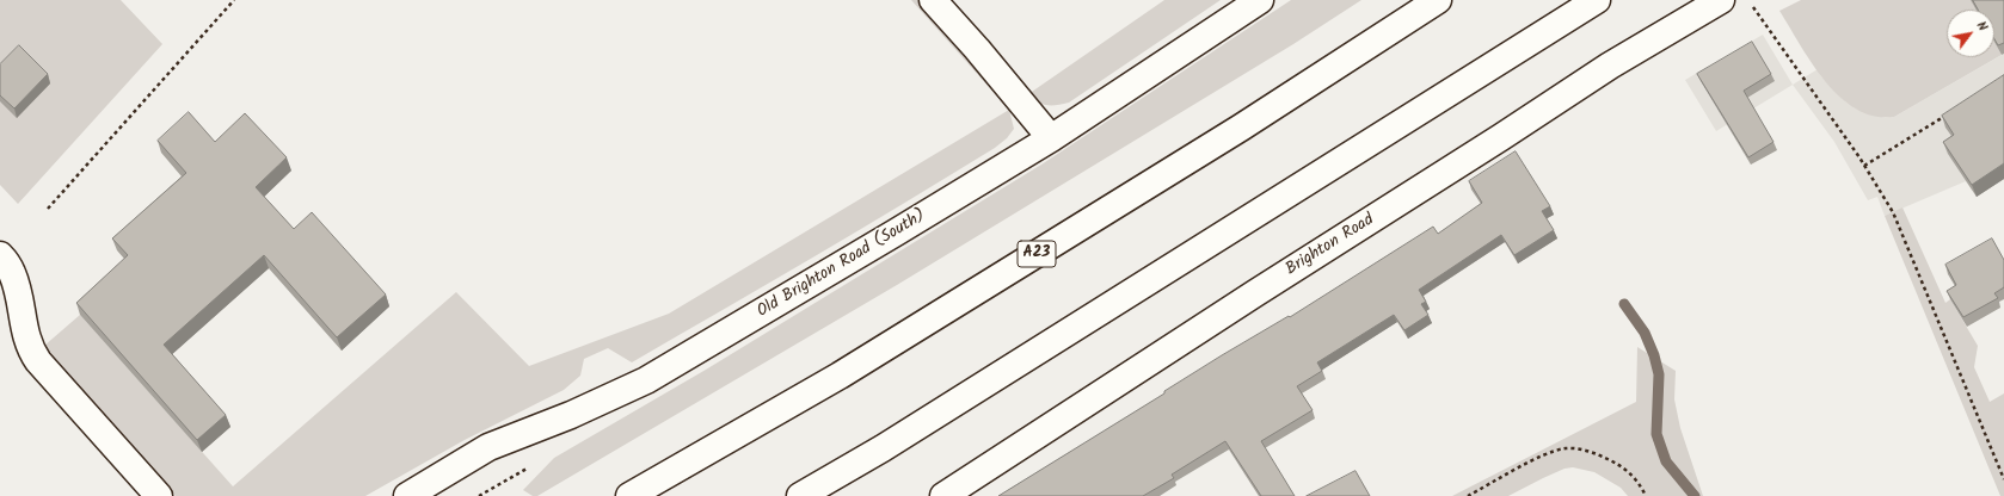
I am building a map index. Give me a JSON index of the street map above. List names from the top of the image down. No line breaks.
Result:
{"streets":{"main road":["Brighton Road","A23","Old Brighton Road (South)"]},"north":"top right"}
